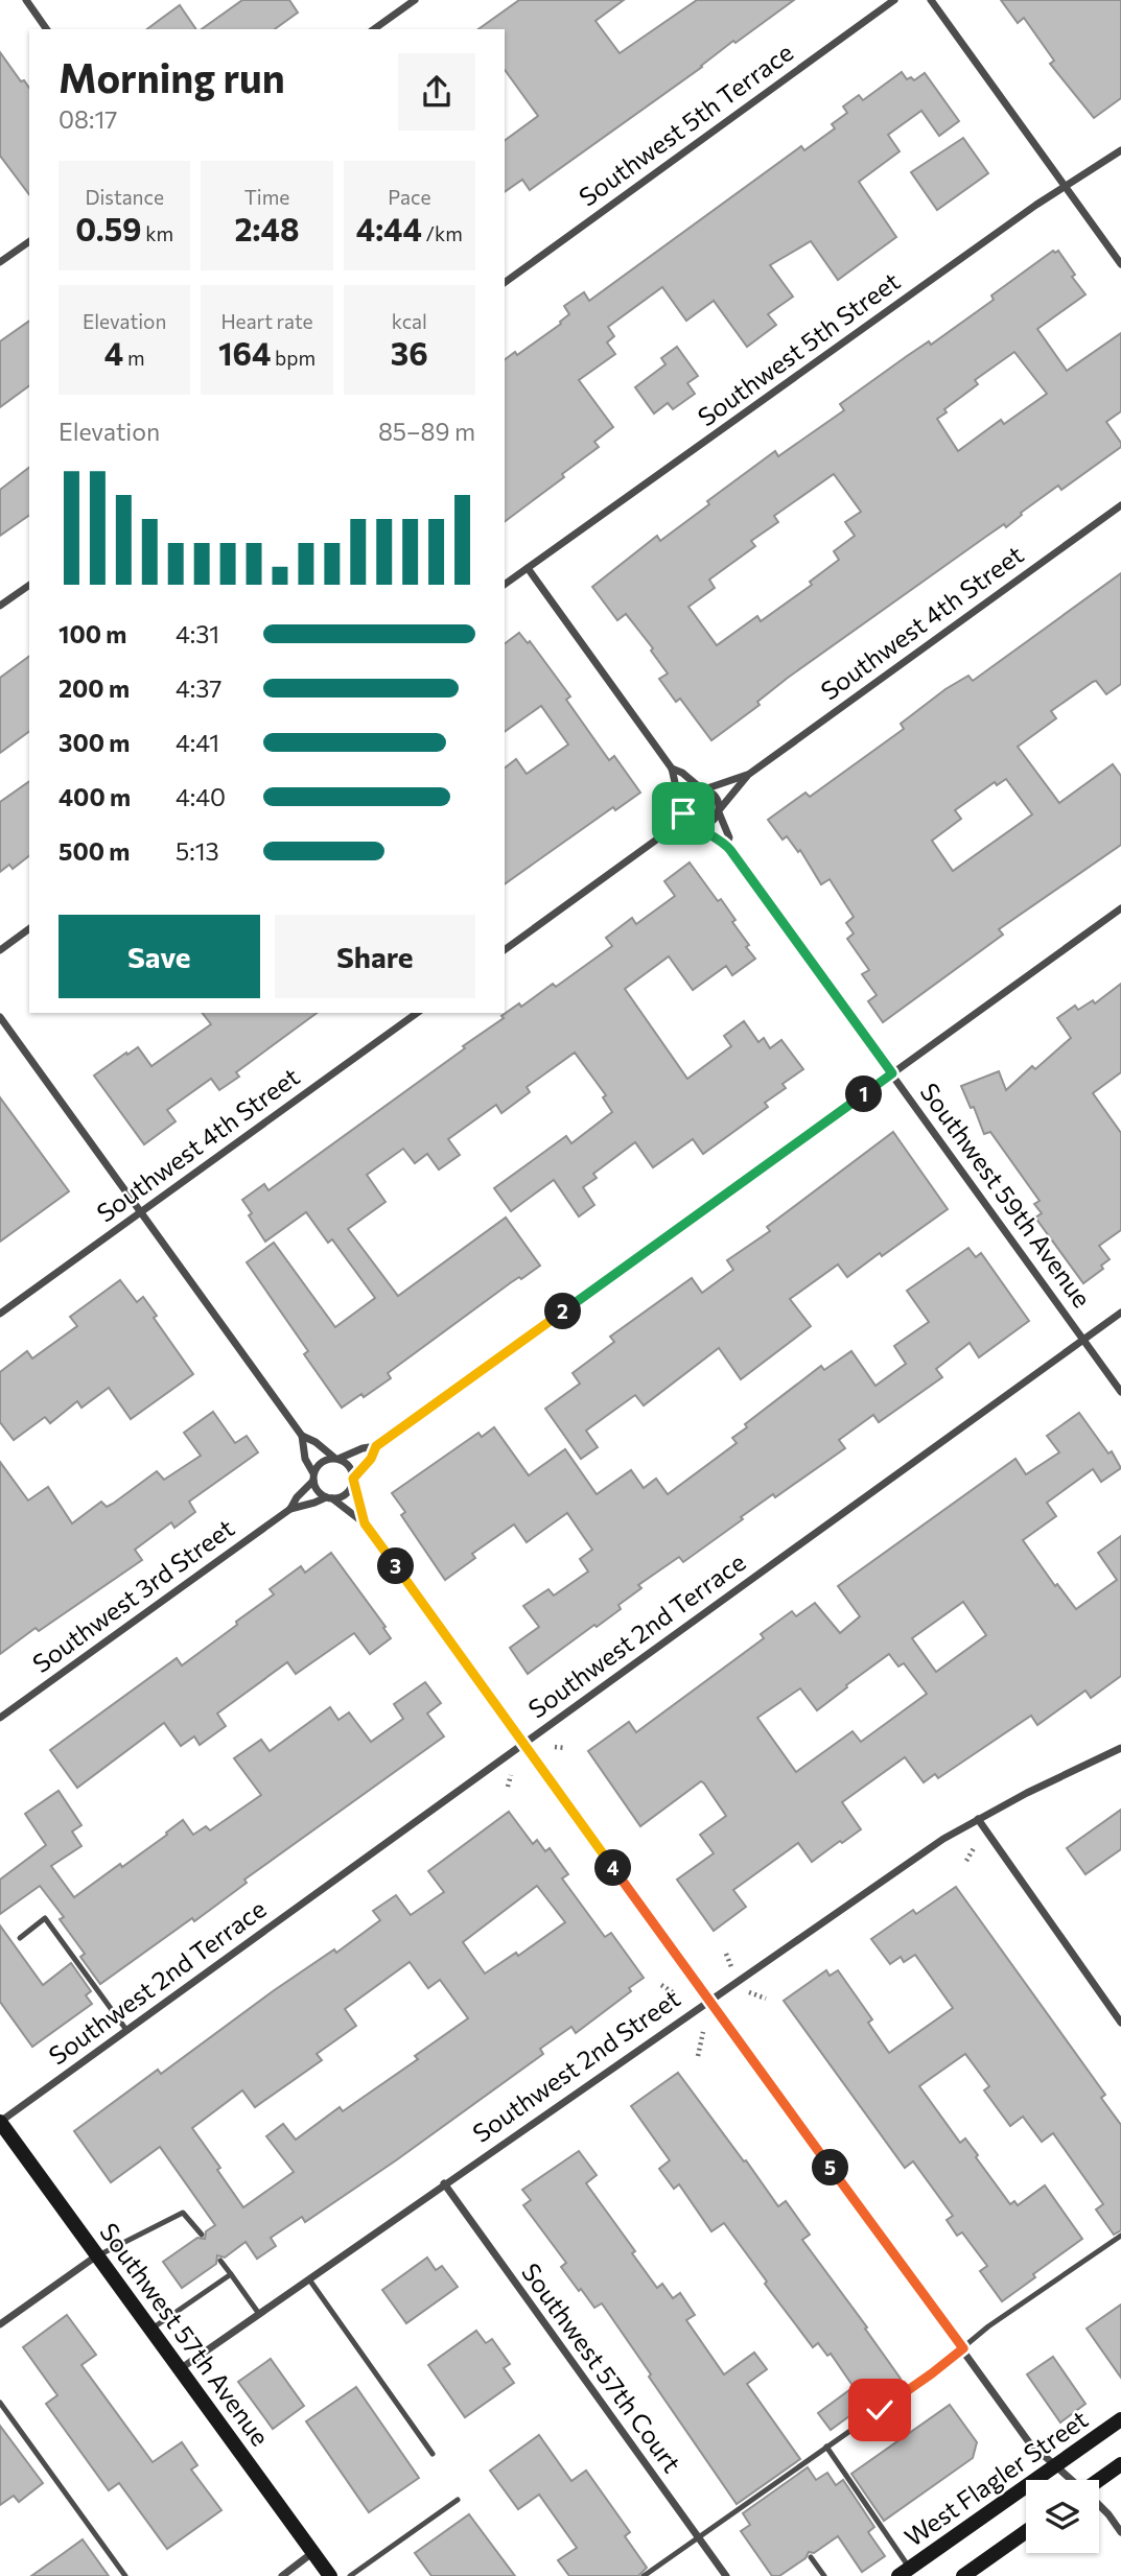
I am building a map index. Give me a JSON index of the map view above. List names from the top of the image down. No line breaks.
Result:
{"streets":{"main road":["Southwest 57th Avenue","West Flagler Street"],"street":["Southwest 5th Terrace","Southwest 5th Street","Southwest 4th Street","Southwest 59th Avenue","Southwest 3rd Street","Southwest 2nd Terrace","Southwest 2nd Street","Southwest 57th Court"]},"crossings":[["Southwest 4th Street","Southwest 59th Avenue"],["Southwest 59th Avenue","Southwest 3rd Street"],["Southwest 59th Avenue","Southwest 2nd Terrace"],["Southwest 2nd Terrace","Southwest 57th Avenue"],["Southwest 2nd Street","Southwest 57th Avenue"],["Southwest 2nd Street","Southwest 57th Court"]],"page":{"heading":["Morning run","08:17"],"stats":[["Distance","0.59 km"],["Time","2:48"],["Pace","4:44 /km"],["Elevation","4 m"],["Heart rate","164 bpm"],["kcal","36"]],"chart":["Elevation","85–89 m"],"list":[{"name":"100 m","note":"4:31"},{"name":"200 m","note":"4:37"},{"name":"300 m","note":"4:41"},{"name":"400 m","note":"4:40"},{"name":"500 m","note":"5:13"}],"buttons":["Save","Share"],"pins":["1","2","3","4","5"]}}
